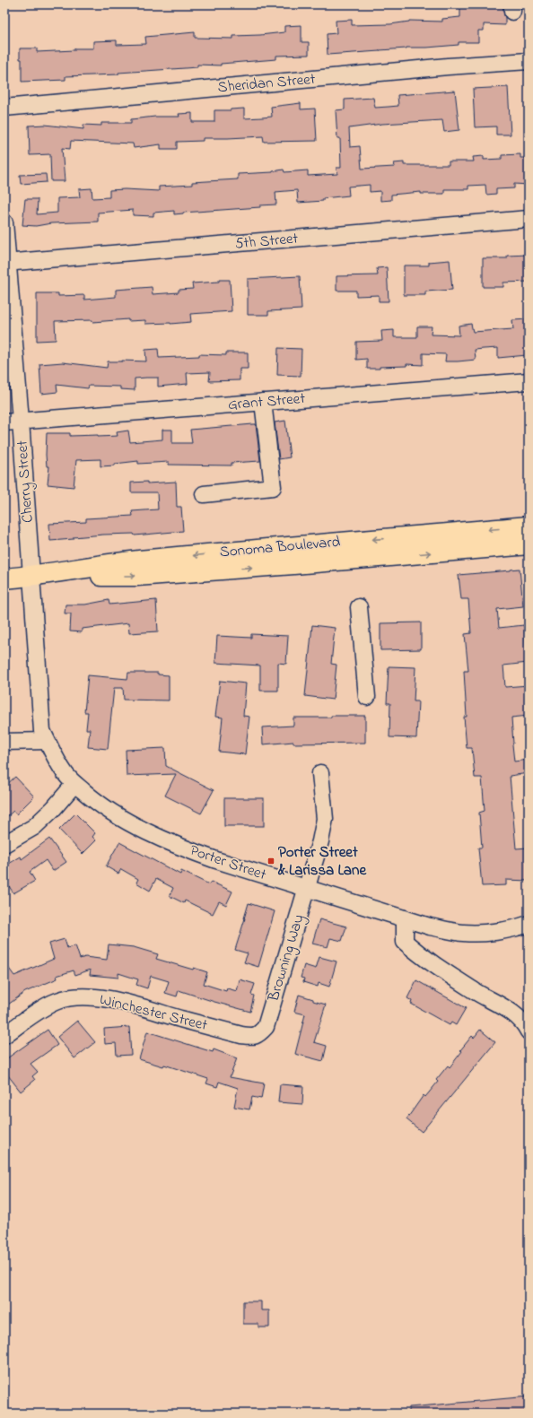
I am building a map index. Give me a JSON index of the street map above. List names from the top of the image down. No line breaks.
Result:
{"streets":{"main road":["Sonoma Boulevard"],"street":["Sheridan Street","5th Street","Grant Street","Cherry Street","Porter Street","Browning Way","Winchester Street"]},"crossings":[["5th Street","Cherry Street"],["Grant Street","Cherry Street"],["Cherry Street","Sonoma Boulevard"],["Cherry Street","Porter Street"],["Porter Street","Browning Way"],["Browning Way","Winchester Street"]],"places":{"transit":["Porter Street & Larissa Lane"]}}
